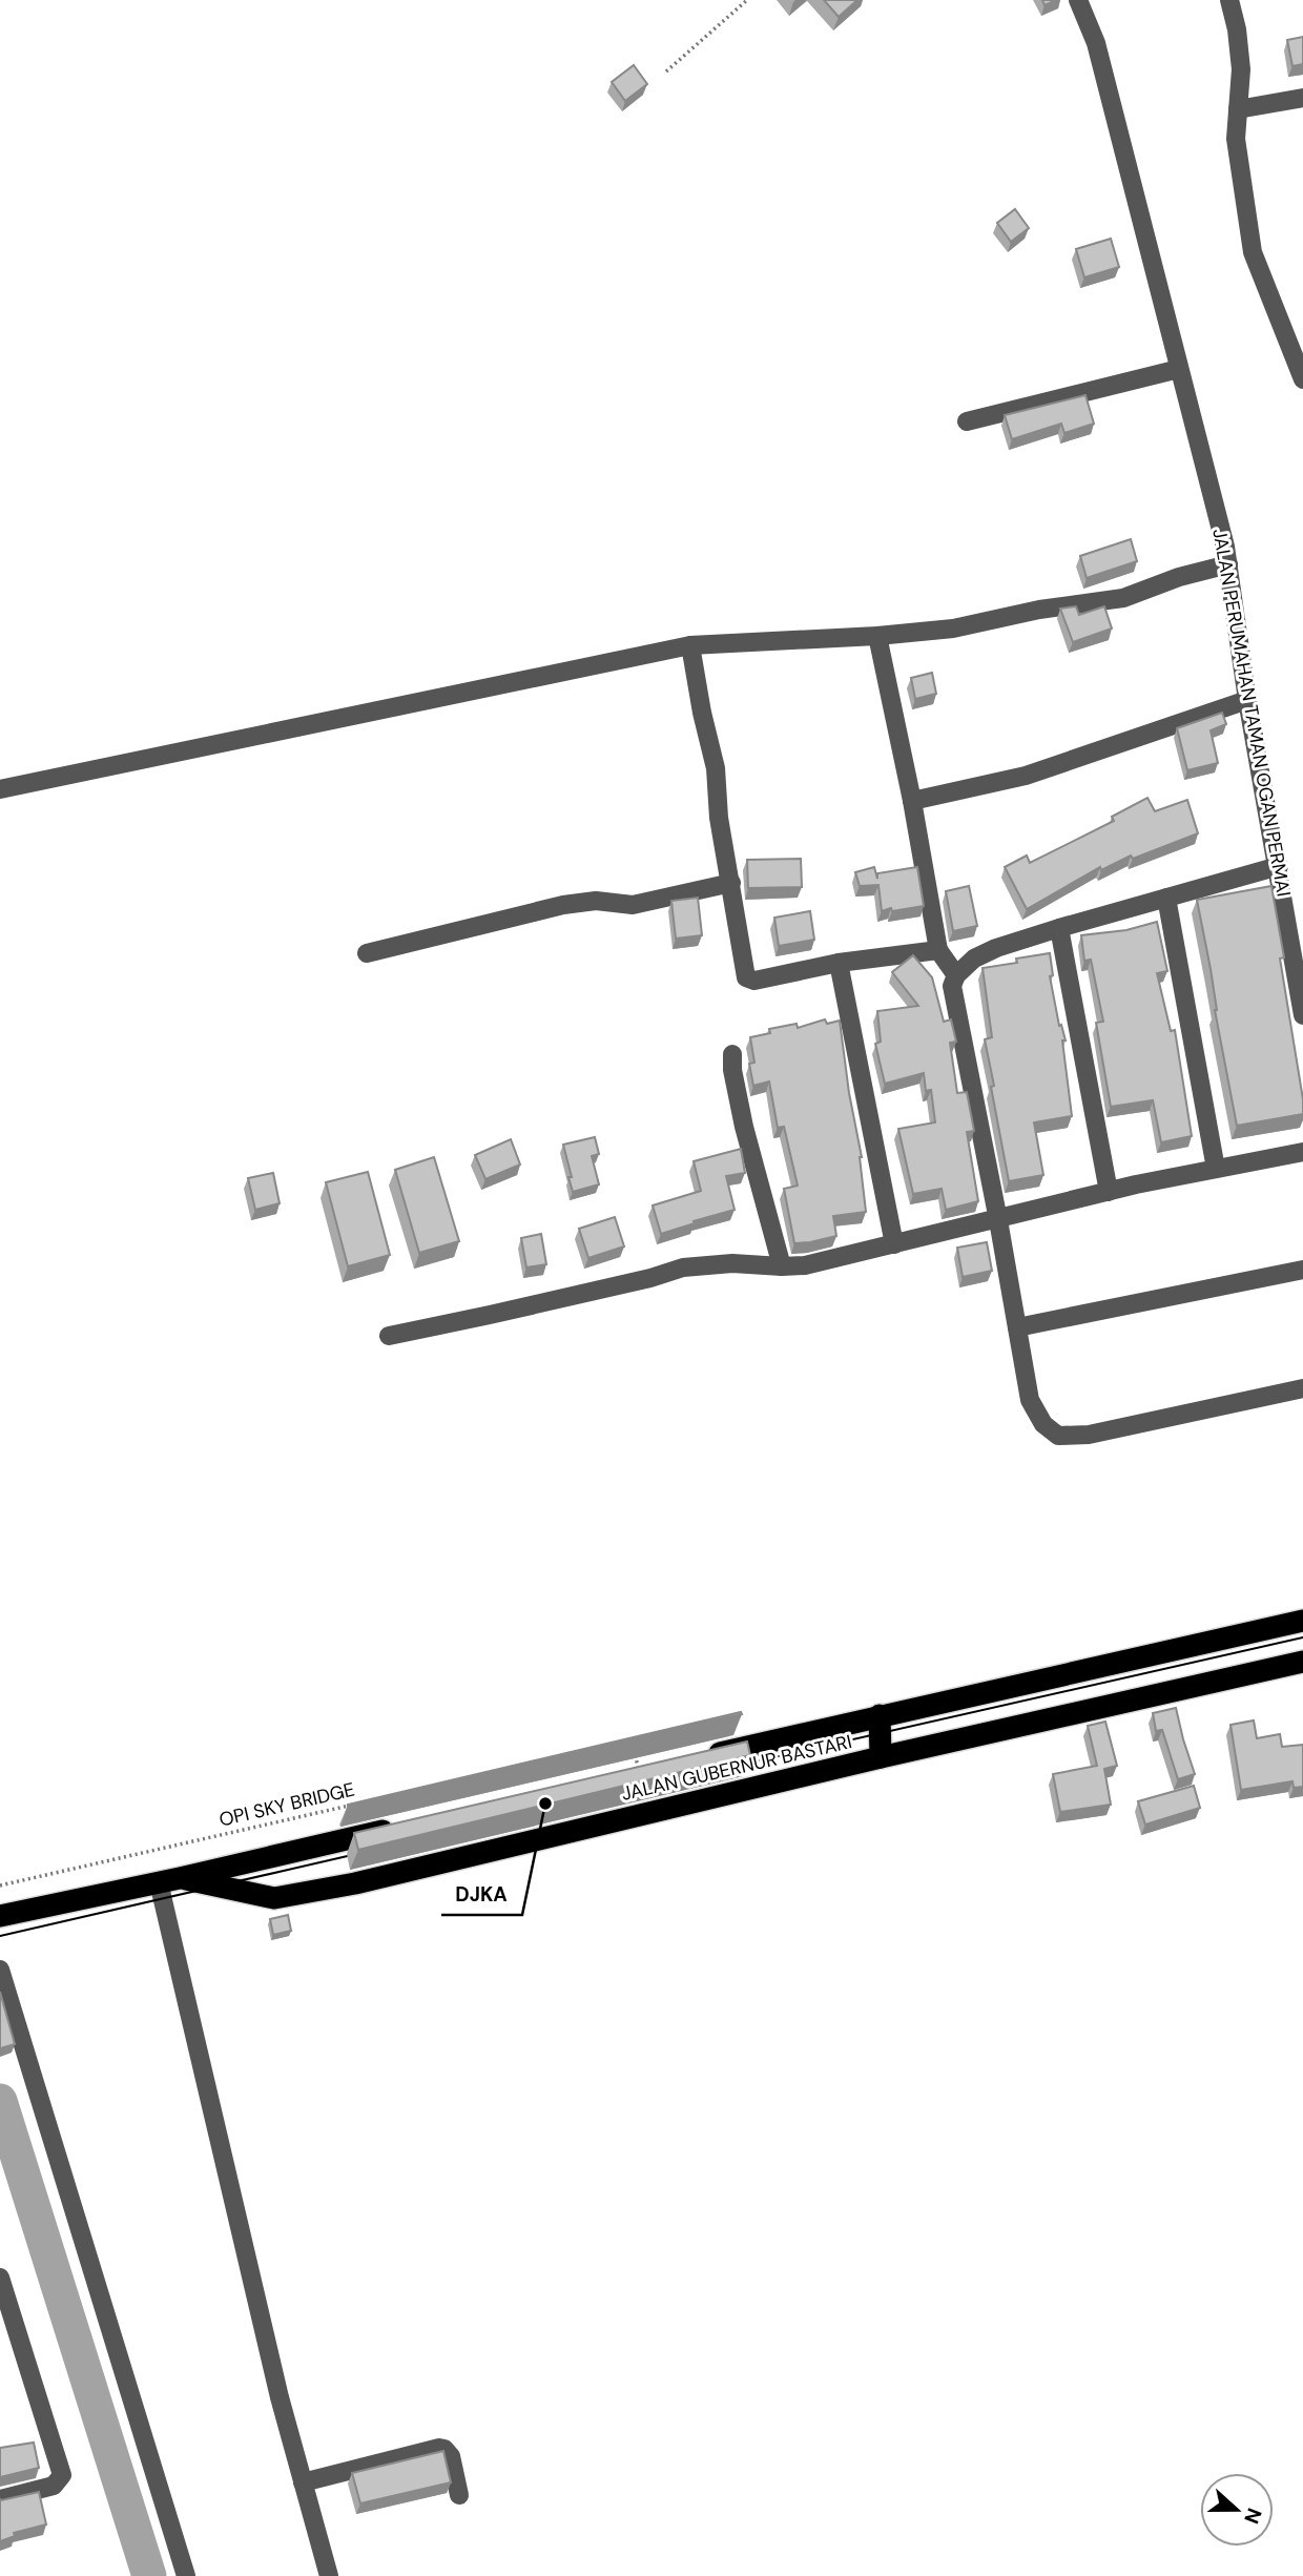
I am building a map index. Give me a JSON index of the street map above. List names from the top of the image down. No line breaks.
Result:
{"streets":{"highway":["JALAN GUBERNUR BASTARI"],"street":["JALAN PERUMAHAN TAMAN OGAN PERMAI"],"path":["OPI SKY BRIDGE"]},"places":["DJKA"],"north":"right"}
